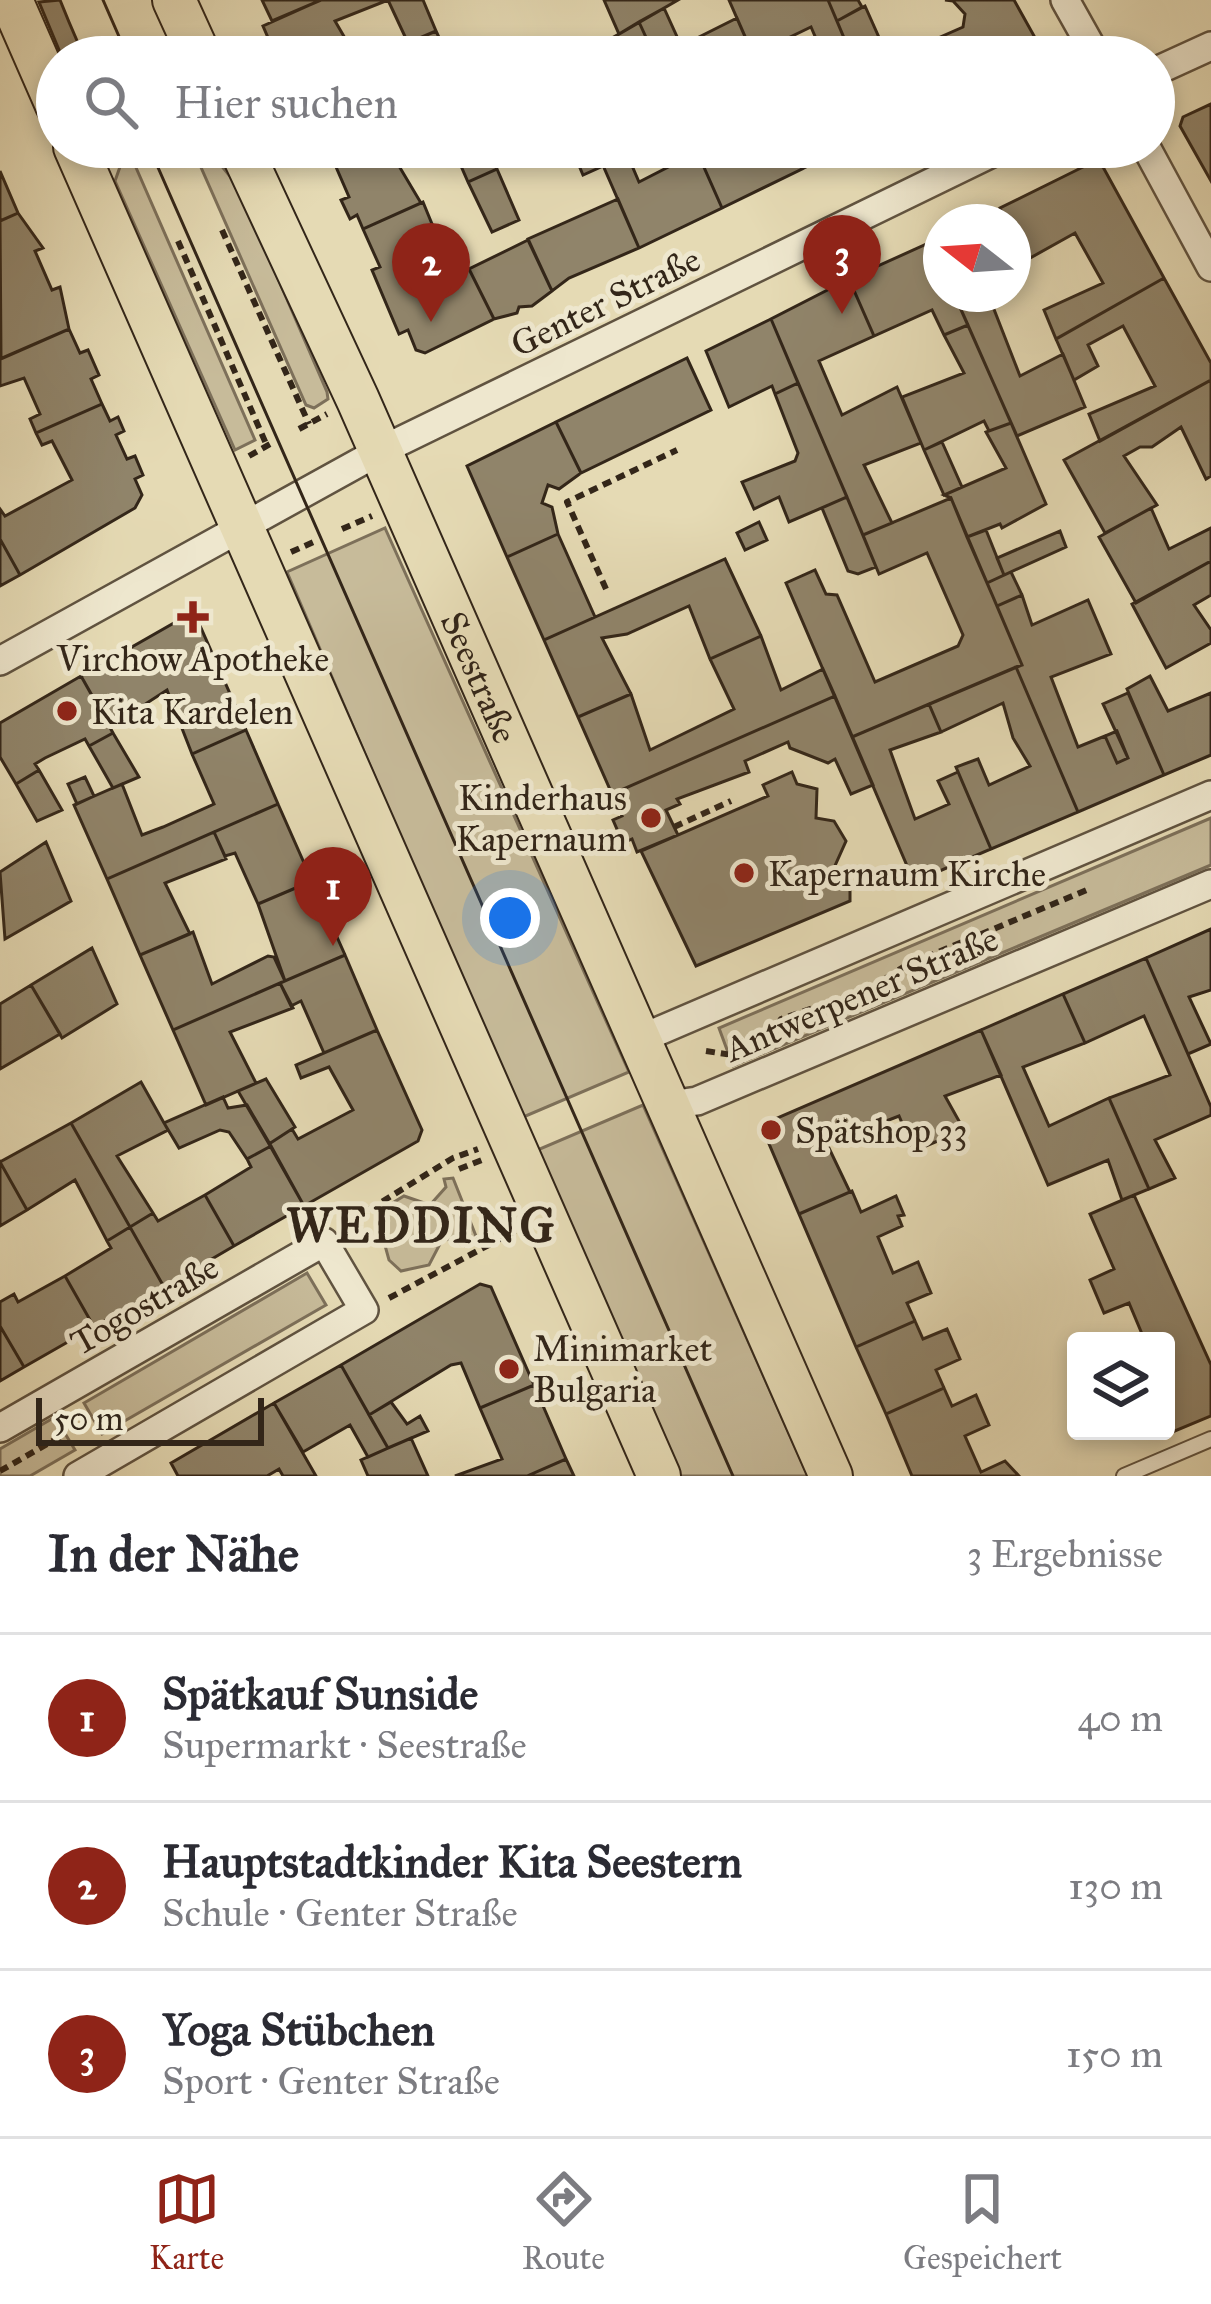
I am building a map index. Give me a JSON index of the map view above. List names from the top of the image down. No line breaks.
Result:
{"streets":{"main road":["Seestraße"],"street":["Genter Straße","Antwerpener Straße","Togostraße"]},"crossings":[["Genter Straße","Seestraße"],["Seestraße","Antwerpener Straße"]],"districts":["WEDDING"],"places":{"health":["Virchow Apotheke"],"other":["Kita Kardelen","Kinderhaus Kapernaum","Kapernaum Kirche","Spätshop 33","Minimarket Bulgaria"]},"scale_bar":"50 m","north":"left","page":{"search":"Hier suchen","pins":["3","2","1"],"scale":"50 m","heading":["In der Nähe","3 Ergebnisse"],"list":[{"mark":"1","name":"Spätkauf Sunside","note":"Supermarkt · Seestraße","value":"40 m"},{"mark":"2","name":"Hauptstadtkinder Kita Seestern","note":"Schule · Genter Straße","value":"130 m"},{"mark":"3","name":"Yoga Stübchen","note":"Sport · Genter Straße","value":"150 m"}],"nav":["Karte","Route","Gespeichert"]}}
